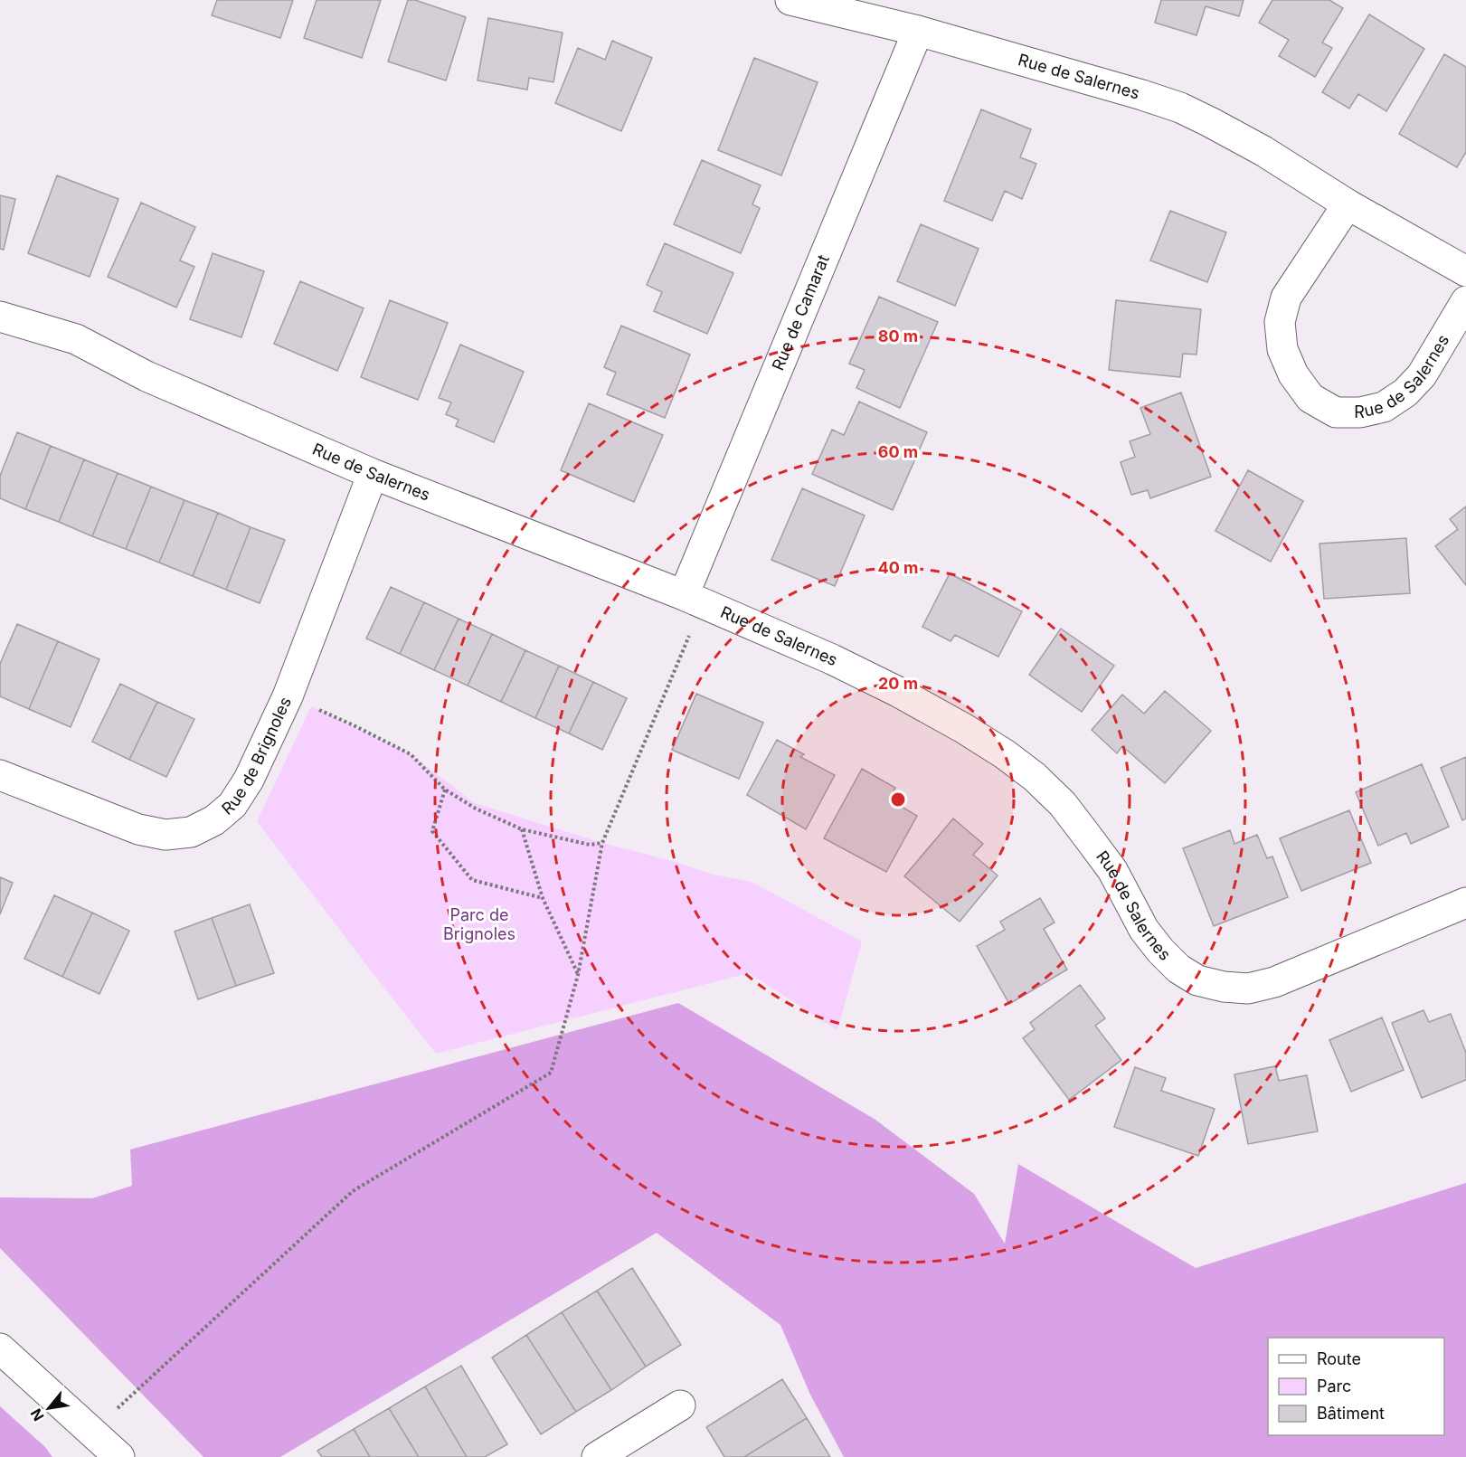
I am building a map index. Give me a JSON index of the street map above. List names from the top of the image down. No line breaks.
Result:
{"streets":{"street":["Rue de Salernes","Rue de Camarat","Rue de Brignoles"]},"crossings":[["Rue de Salernes","Rue de Camarat"],["Rue de Salernes","Rue de Brignoles"]],"parks":["Parc de Brignoles"],"legend":["Route","Parc","Bâtiment"],"north":"bottom left","rings":["80 m","60 m","40 m","20 m"]}
